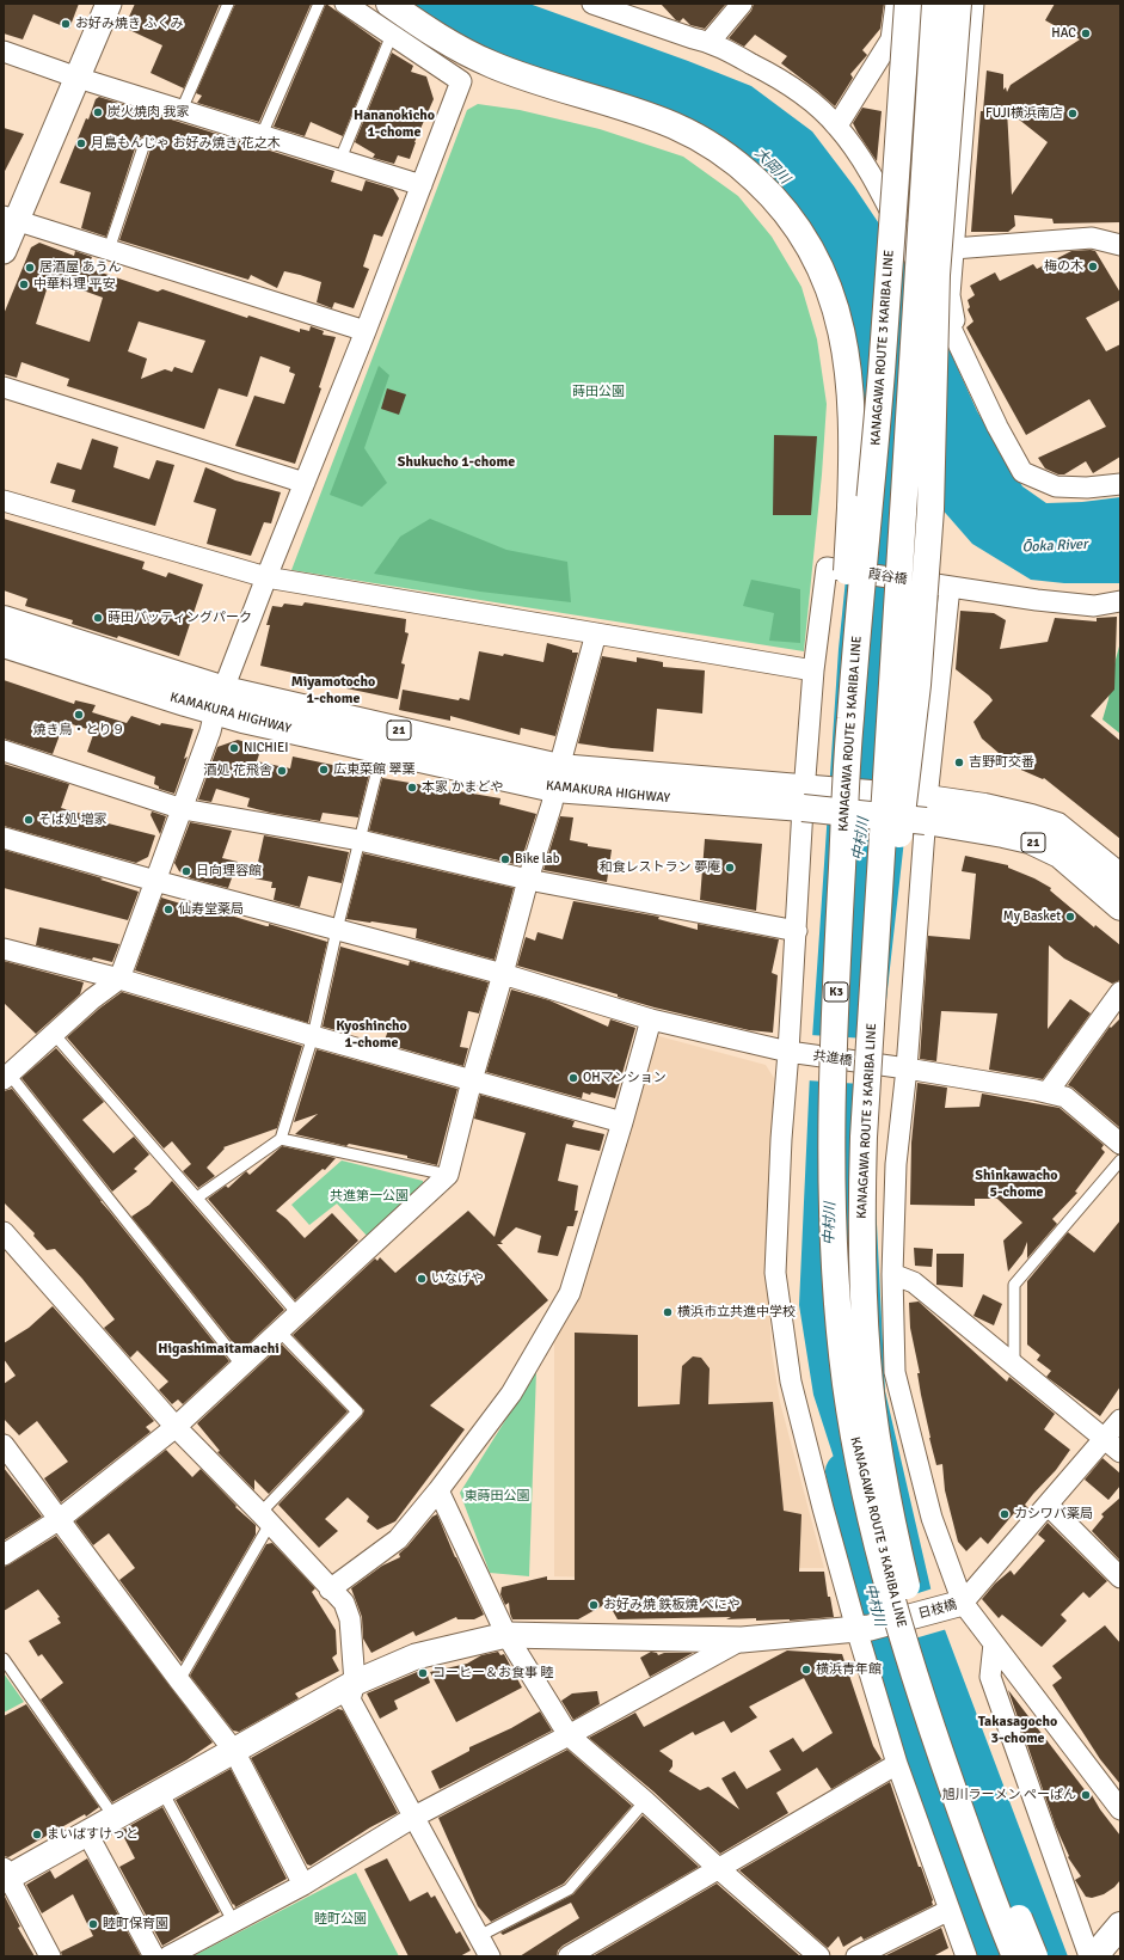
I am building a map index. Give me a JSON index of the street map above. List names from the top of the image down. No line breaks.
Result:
{"streets":{"main road":["KANAGAWA ROUTE 3 KARIBA LINE","KAMAKURA HIGHWAY","21","K3"],"street":["葭谷橋","共進橋","日枝橋"]},"districts":["Hananokicho 1-chome","Shukucho 1-chome","Miyamotocho 1-chome","Kyoshincho 1-chome","Shinkawacho 5-chome","Higashimaitamachi","Takasagocho 3-chome"],"water":["大岡川","Ōoka River","中村川"],"parks":["蒔田公園","共進第一公園","東蒔田公園","睦町公園"],"places":["お好み焼き ふくみ","HAC","炭火焼肉 我家","FUJI横浜南店","月島もんじゃ お好み焼き 花之木","梅の木","居酒屋 あうん","中華料理 平安","蒔田バッティングパーク","焼き鳥・とり９","NICHIEI","吉野町交番","広東菜館 翠葉","酒処 花飛舎","本家 かまどや","そば処 増家","Bike lab","和食レストラン 夢庵","日向理容館","仙寿堂薬局","My Basket","OHマンション","いなげや","横浜市立共進中学校","カシワバ薬局","お好み焼 鉄板焼 べにや","横浜青年館","コーヒー＆お食事 睦","旭川ラーメン ぺーぱん","まいばすけっと","睦町保育園"]}
